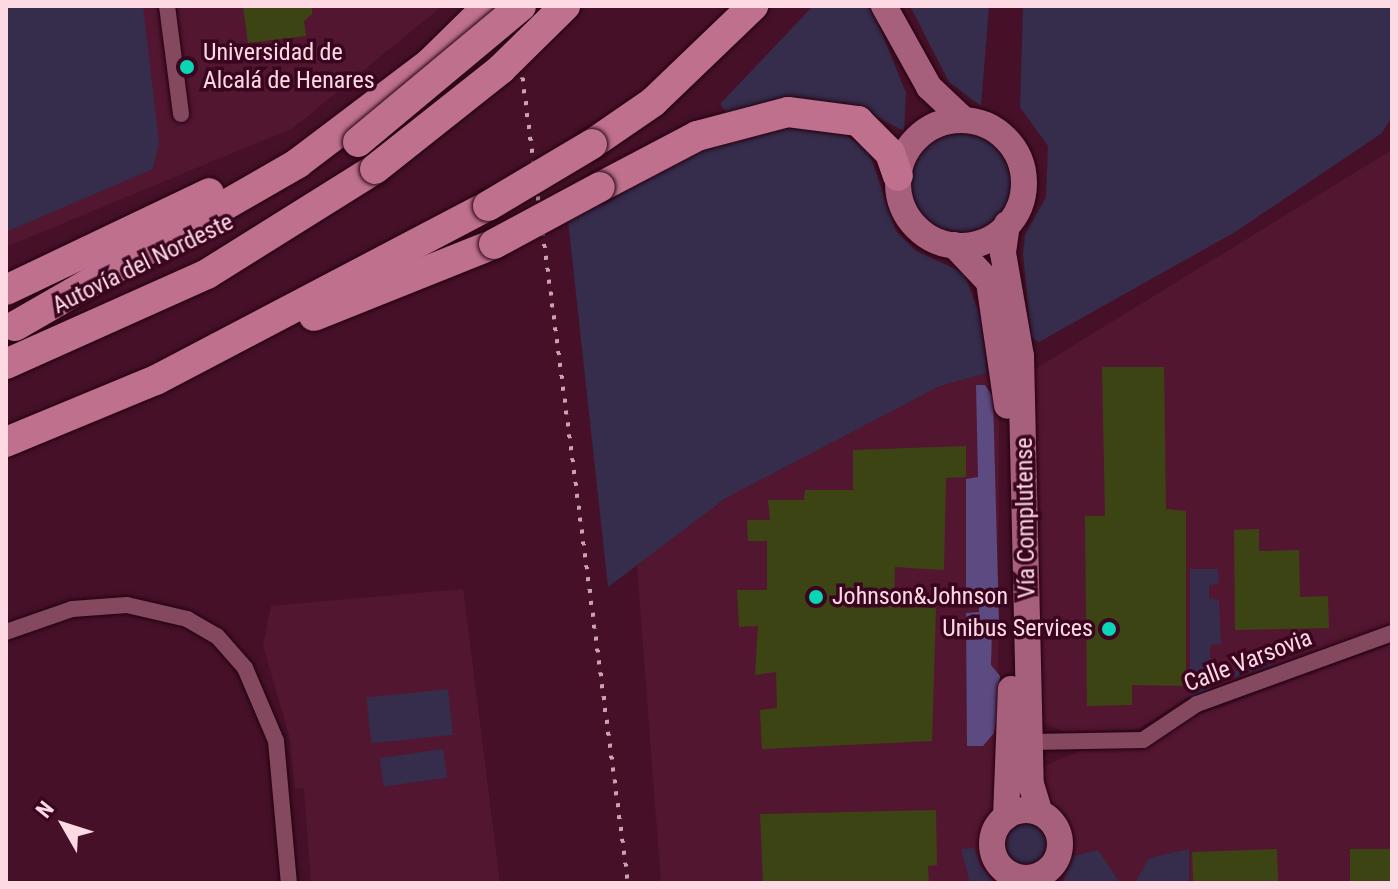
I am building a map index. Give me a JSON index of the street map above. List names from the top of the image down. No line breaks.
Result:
{"streets":{"highway":["Autovía del Nordeste"],"main road":["Vía Complutense"],"street":["Calle Varsovia"]},"crossings":[["Vía Complutense","Calle Varsovia"]],"places":["Universidad de Alcalá de Henares","Johnson&Johnson","Unibus Services"],"north":"top left"}
